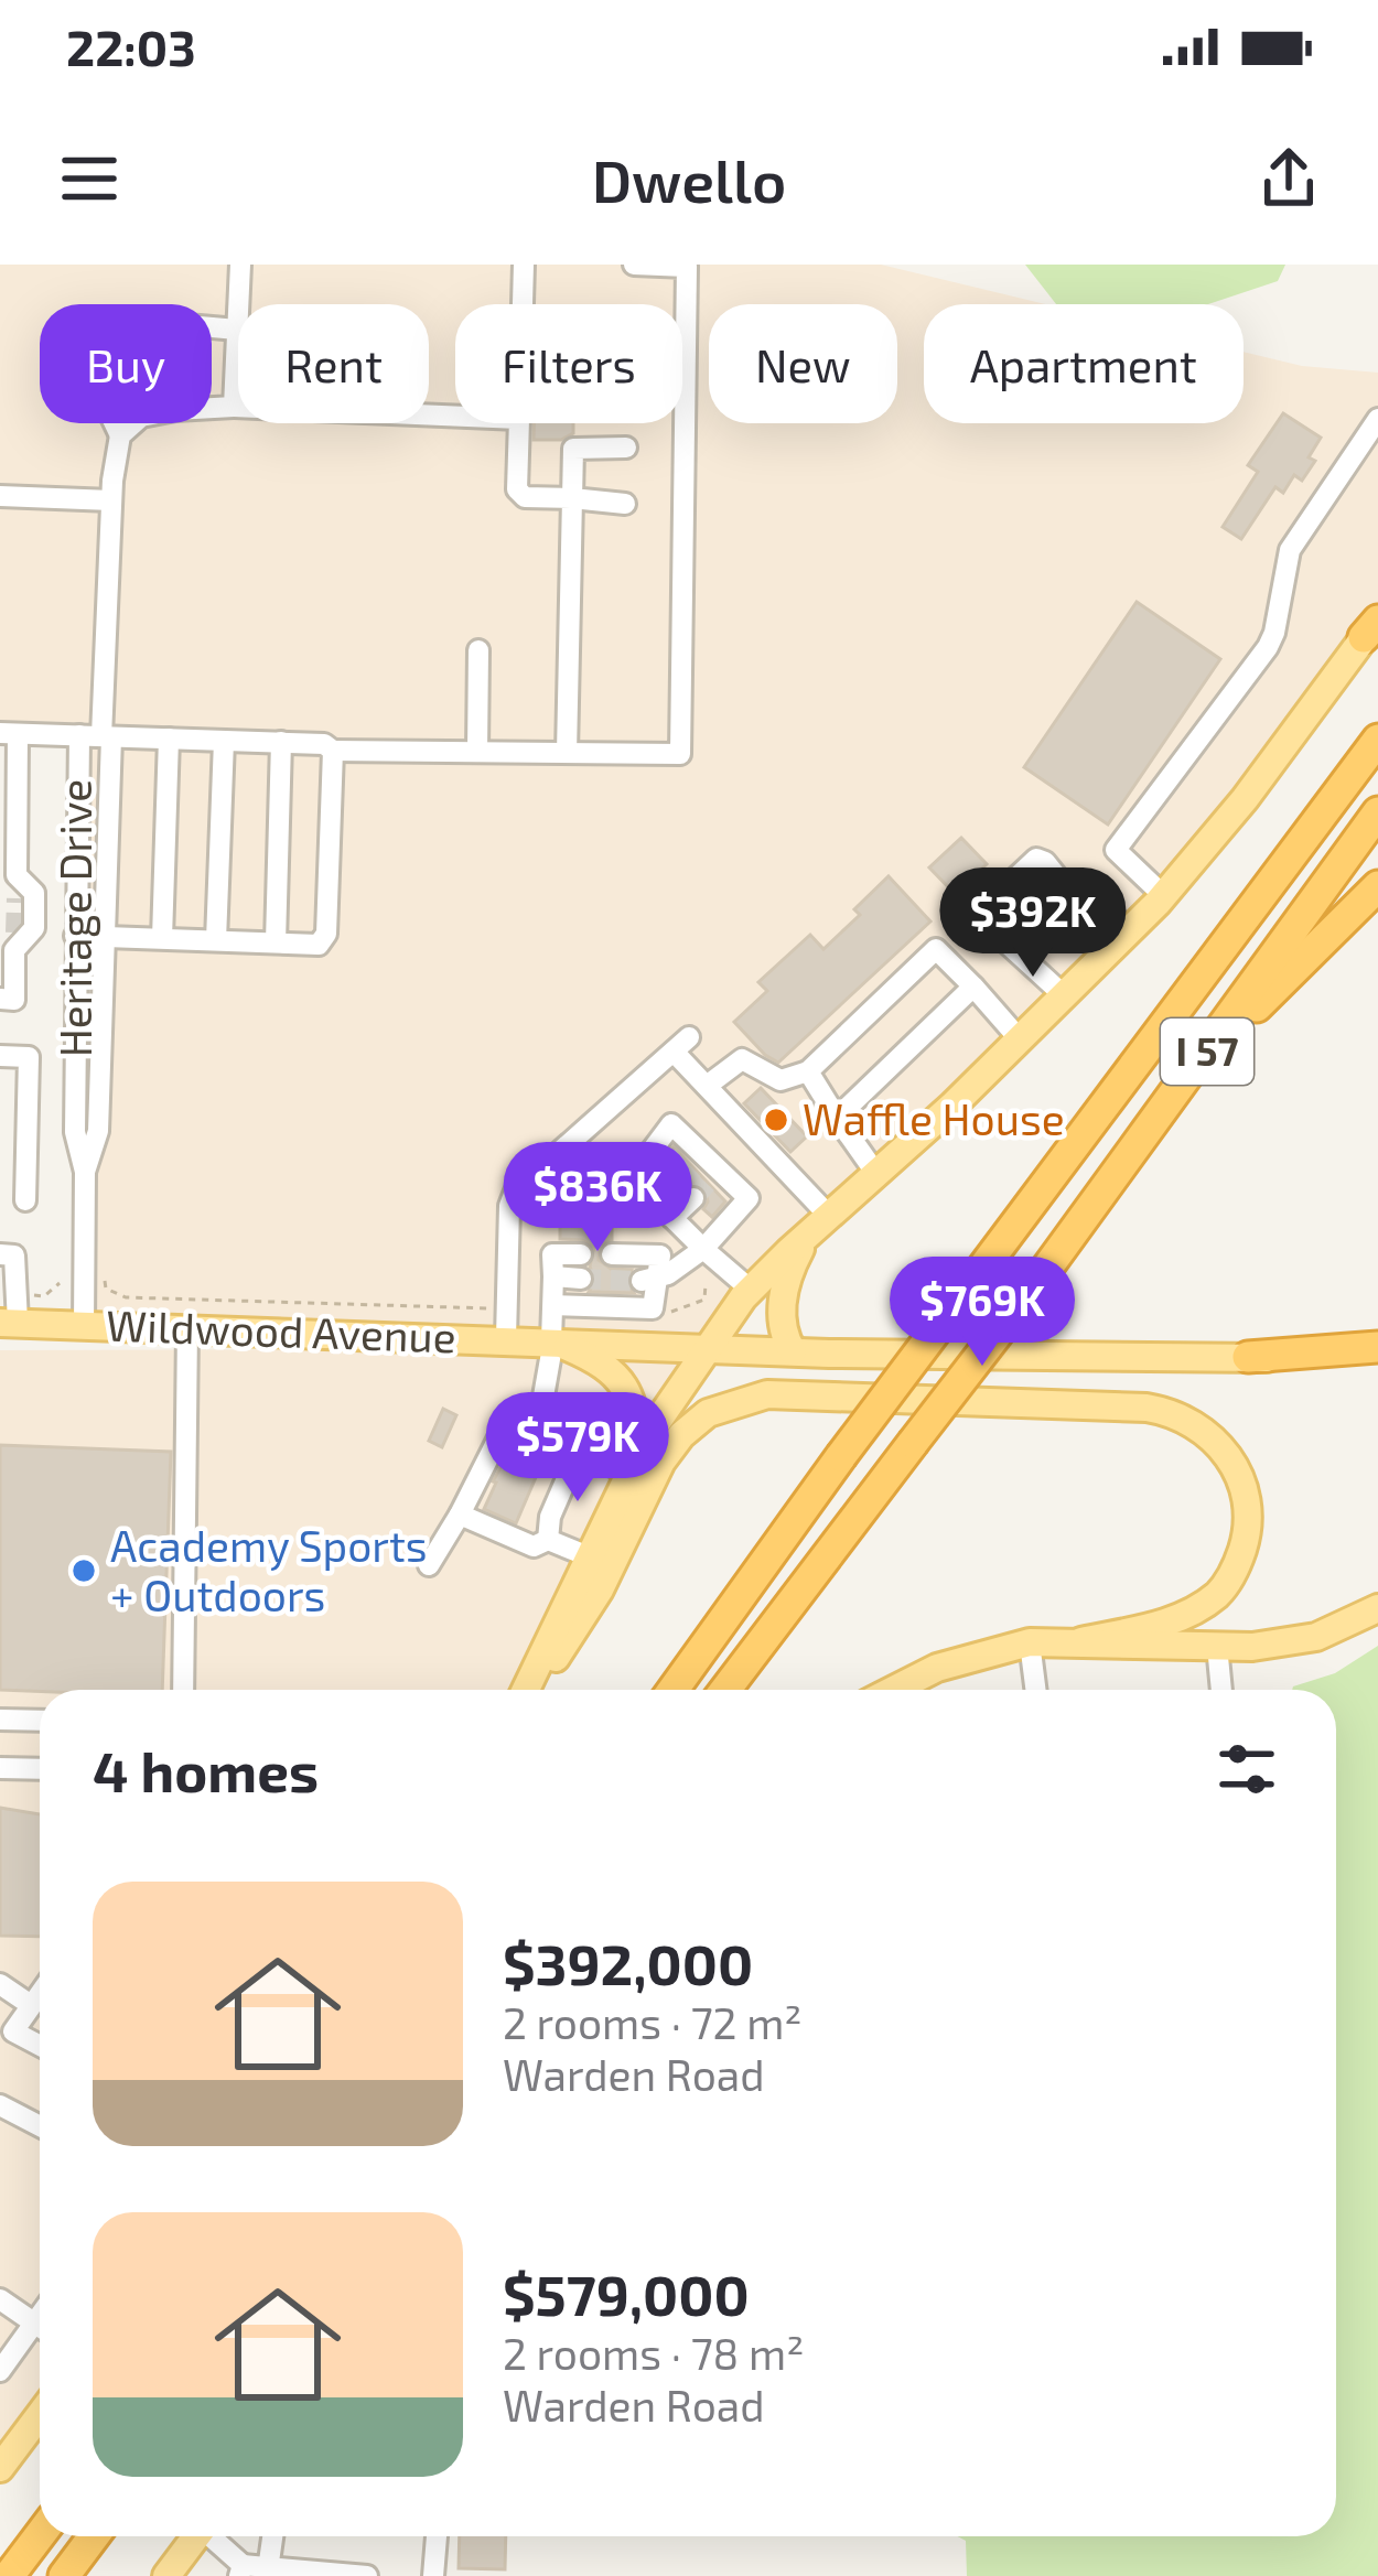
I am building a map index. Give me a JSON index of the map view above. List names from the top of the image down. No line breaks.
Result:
{"streets":{"highway":["I 57"],"main road":["Wildwood Avenue"],"street":["Heritage Drive"]},"crossings":[["Heritage Drive","Wildwood Avenue"]],"places":["Waffle House","Academy Sports + Outdoors"],"page":{"status":"22:03","header":"Dwello","chip":["Buy","Rent","Filters","New","Apartment"],"price":["$392K","$836K","$769K","$579K"],"heading":"4 homes","list":[{"name":"$392,000","note":"2 rooms · 72 m² · Warden Road"},{"name":"$579,000","note":"2 rooms · 78 m² · Warden Road"}]}}
